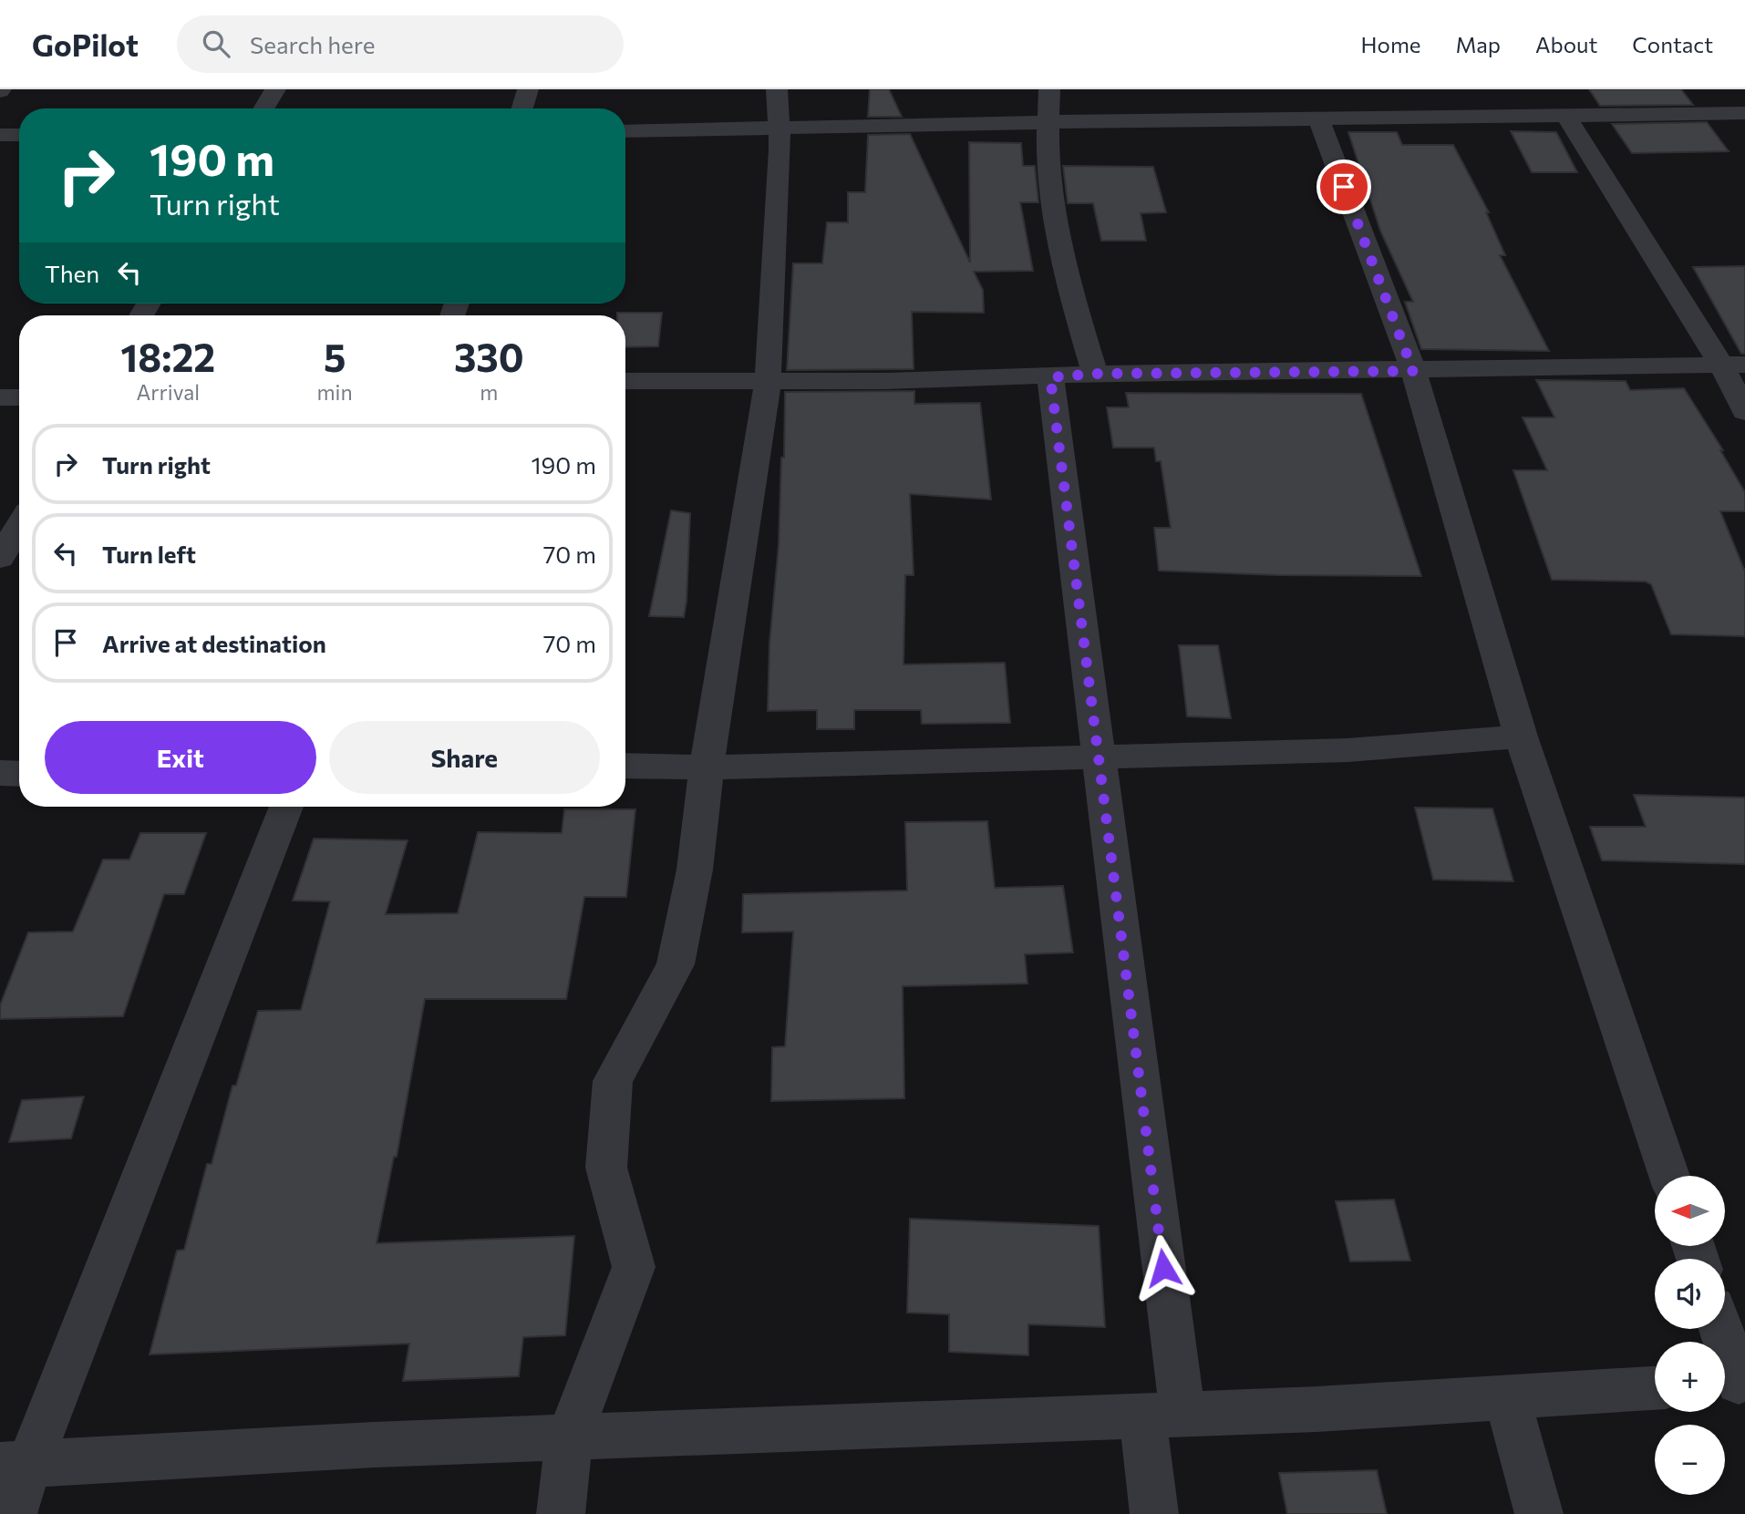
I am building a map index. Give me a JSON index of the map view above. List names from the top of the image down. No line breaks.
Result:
{"north":"left","page":{"header":"GoPilot","search":"Search here","nav":["Home","Map","About","Contact"],"turn":["190 m","Turn right"],"then":"Then","eta":["18:22","Arrival","5","min","330","m"],"list":[{"name":"Turn right","value":"190 m"},{"name":"Turn left","value":"70 m"},{"name":"Arrive at destination","value":"70 m"}],"buttons":["Exit","Share"],"map_buttons":["+","−"]}}
